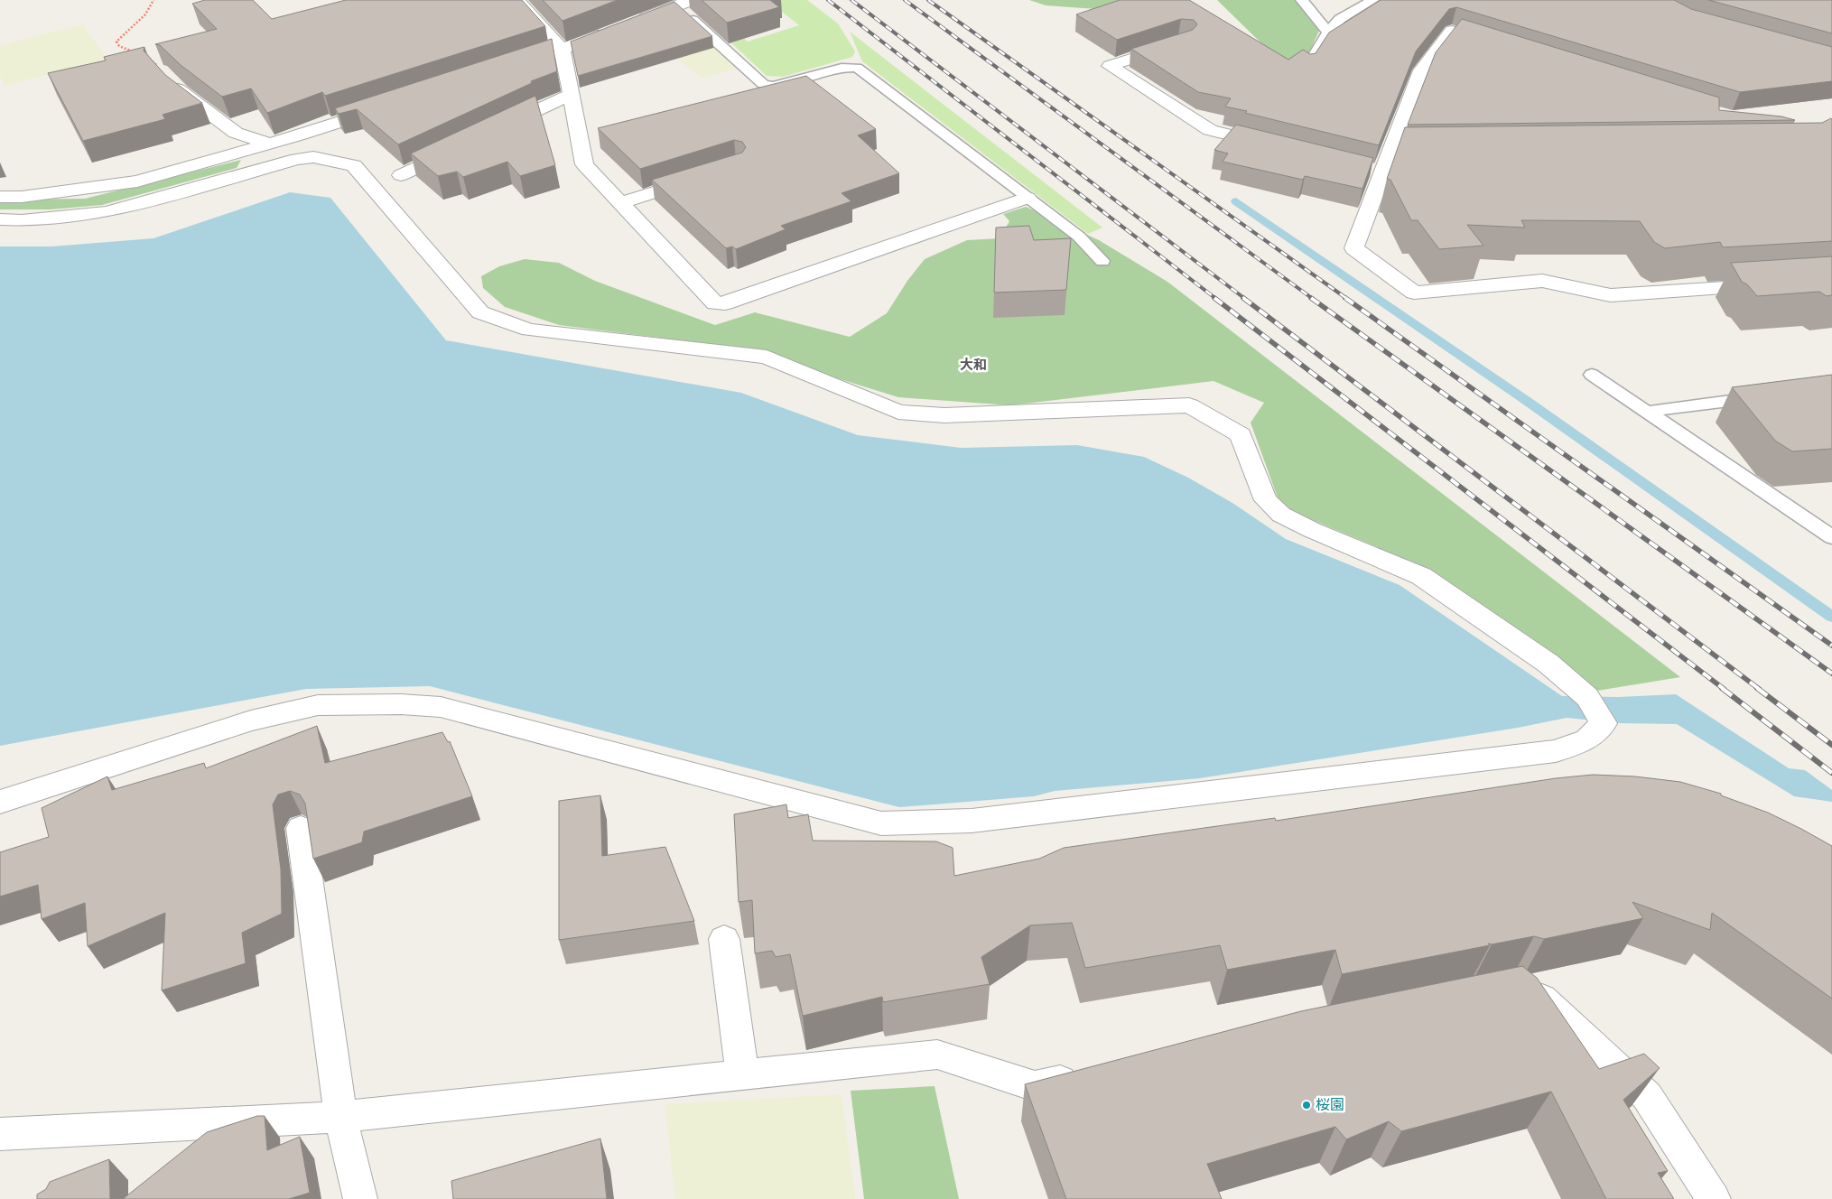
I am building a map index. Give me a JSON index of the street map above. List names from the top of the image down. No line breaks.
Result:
{"districts":["大和"],"places":["桜園"]}
